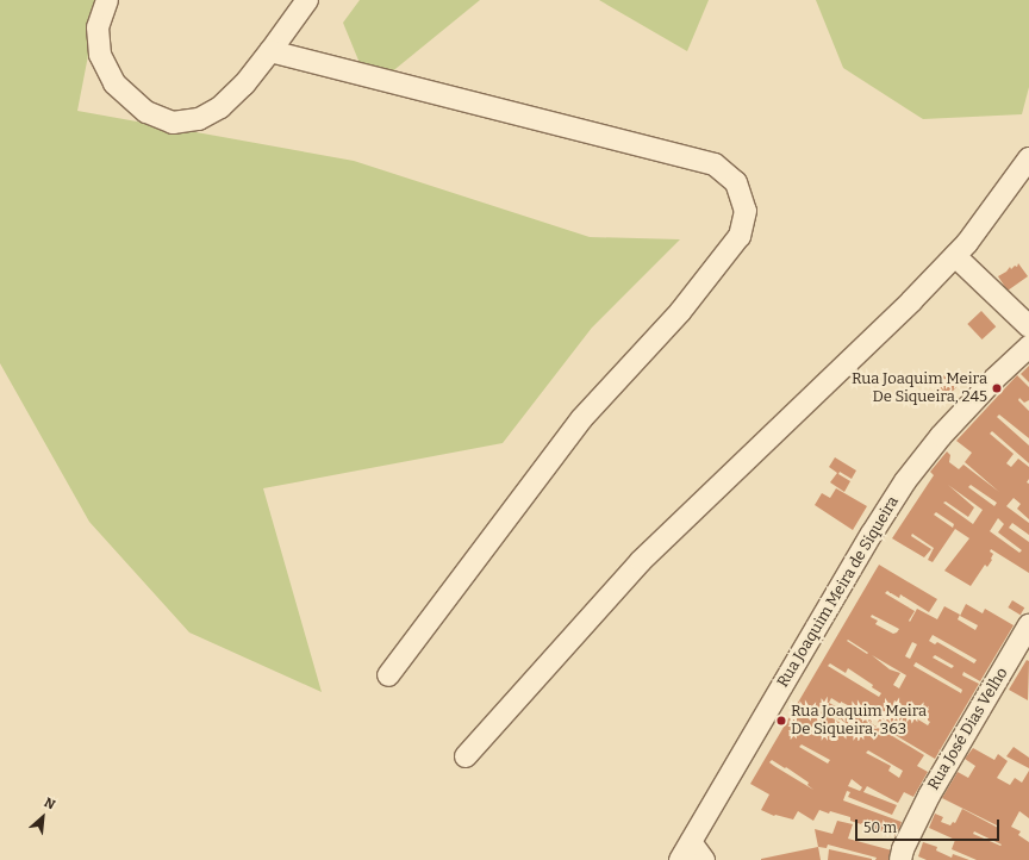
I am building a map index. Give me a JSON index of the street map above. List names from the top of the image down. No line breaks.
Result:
{"streets":{"street":["Rua Joaquim Meira de Siqueira","Rua José Dias Velho"]},"places":["Rua Joaquim Meira De Siqueira, 245","Rua Joaquim Meira De Siqueira, 363"],"scale_bar":"50 m","north":"top right"}
